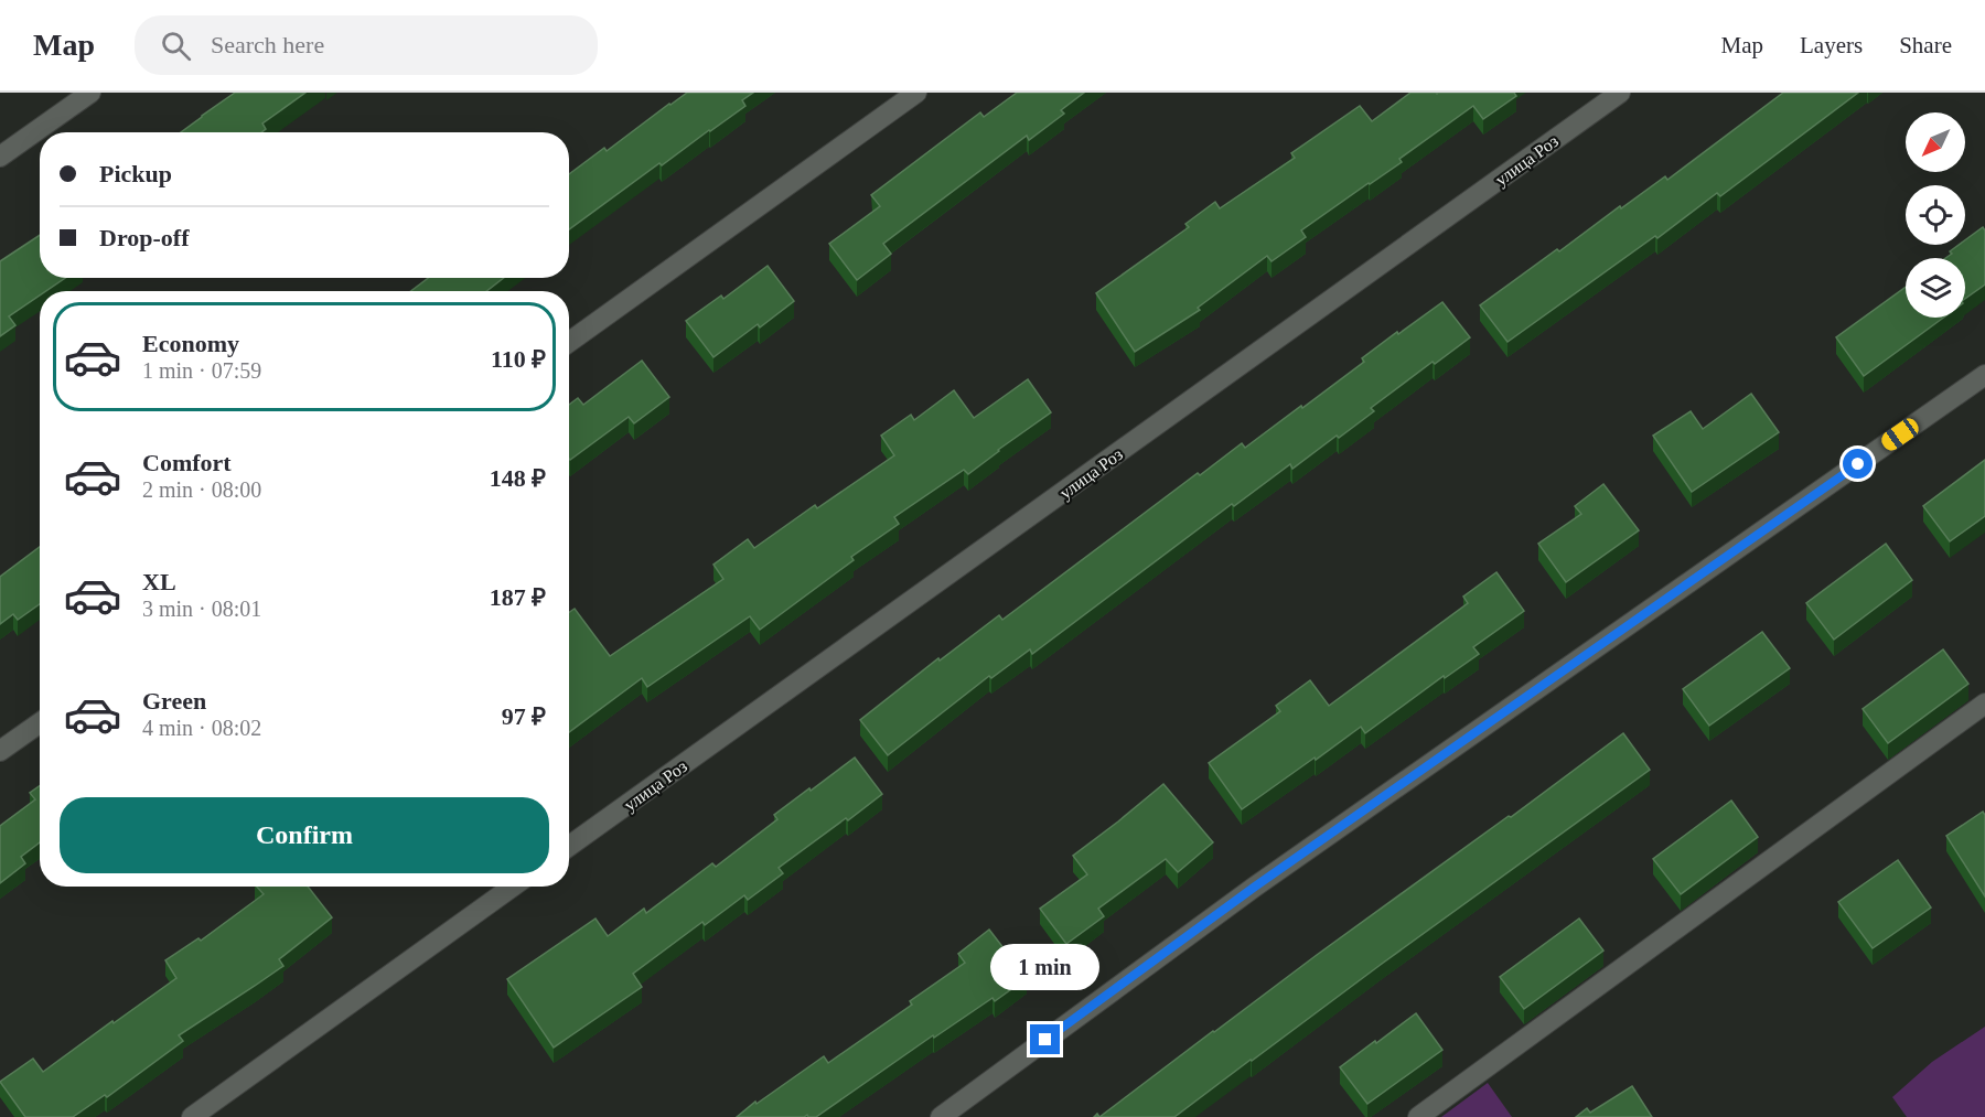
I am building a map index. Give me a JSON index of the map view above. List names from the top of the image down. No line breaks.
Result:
{"streets":{"street":["улица Роз"]},"north":"bottom left","page":{"header":"Map","search":"Search here","nav":["Map","Layers","Share"],"banner":["Pickup","Drop-off"],"list":[{"name":"Economy","note":"1 min · 07:59","value":"110 ₽"},{"name":"Comfort","note":"2 min · 08:00","value":"148 ₽"},{"name":"XL","note":"3 min · 08:01","value":"187 ₽"},{"name":"Green","note":"4 min · 08:02","value":"97 ₽"}],"buttons":"Confirm","bubble":"1 min"}}
